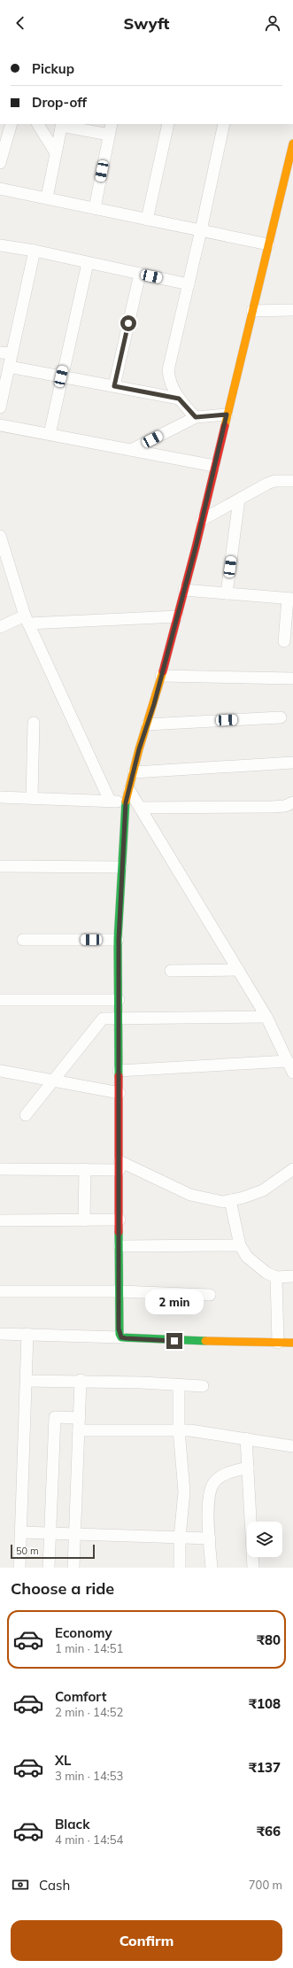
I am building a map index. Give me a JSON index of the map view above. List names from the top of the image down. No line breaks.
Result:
{"scale_bar":"50 m","page":{"header":"Swyft","banner":["Pickup","Drop-off"],"bubble":"2 min","scale":"50 m","heading":"Choose a ride","list":[{"name":"Economy","note":"1 min · 14:51","value":"₹80"},{"name":"Comfort","note":"2 min · 14:52","value":"₹108"},{"name":"XL","note":"3 min · 14:53","value":"₹137"},{"name":"Black","note":"4 min · 14:54","value":"₹66"}],"pay":["Cash","700 m"],"buttons":"Confirm"}}
